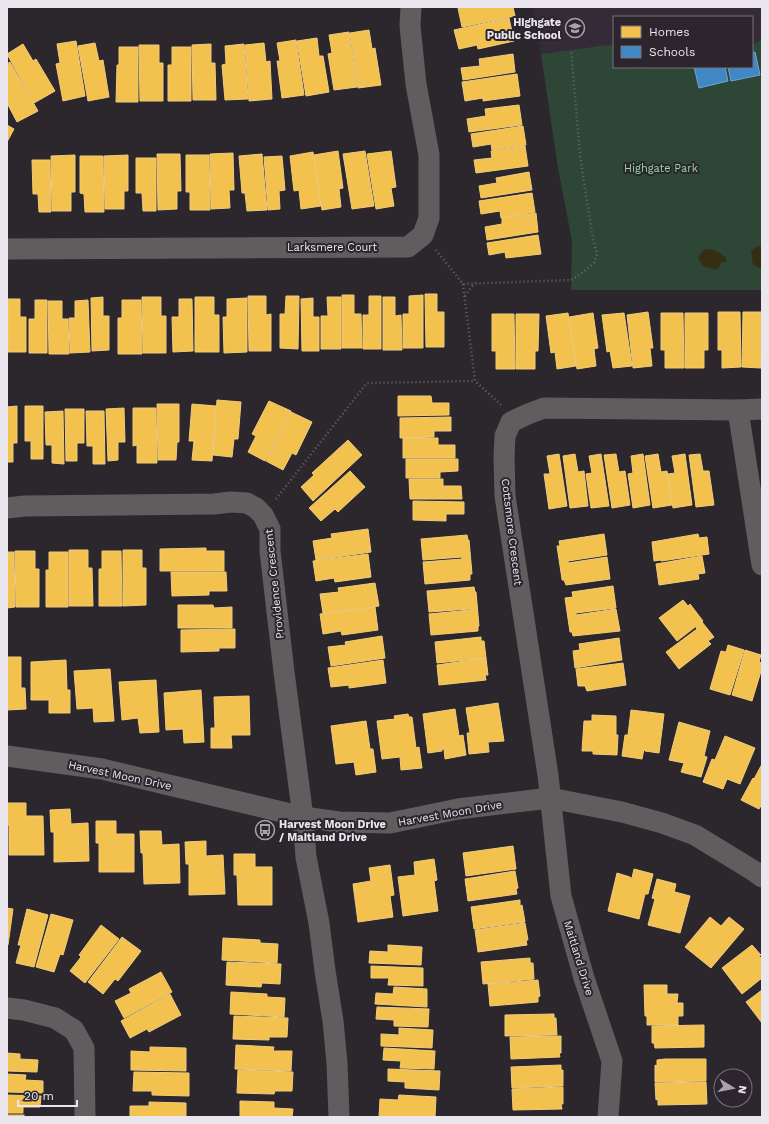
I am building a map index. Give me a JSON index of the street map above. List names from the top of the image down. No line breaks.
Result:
{"streets":{"street":["Larksmere Court","Cottsmore Crescent","Providence Crescent","Harvest Moon Drive","Maitland Drive"]},"crossings":[["Cottsmore Crescent","Harvest Moon Drive"],["Cottsmore Crescent","Maitland Drive"],["Providence Crescent","Harvest Moon Drive"],["Harvest Moon Drive","Maitland Drive"]],"parks":["Highgate Park"],"places":{"school or university":["Highgate Public School"],"bus stop":["Harvest Moon Drive / Maitland Drive"]},"legend":["Homes","Schools"],"scale_bar":"20 m","north":"right"}
